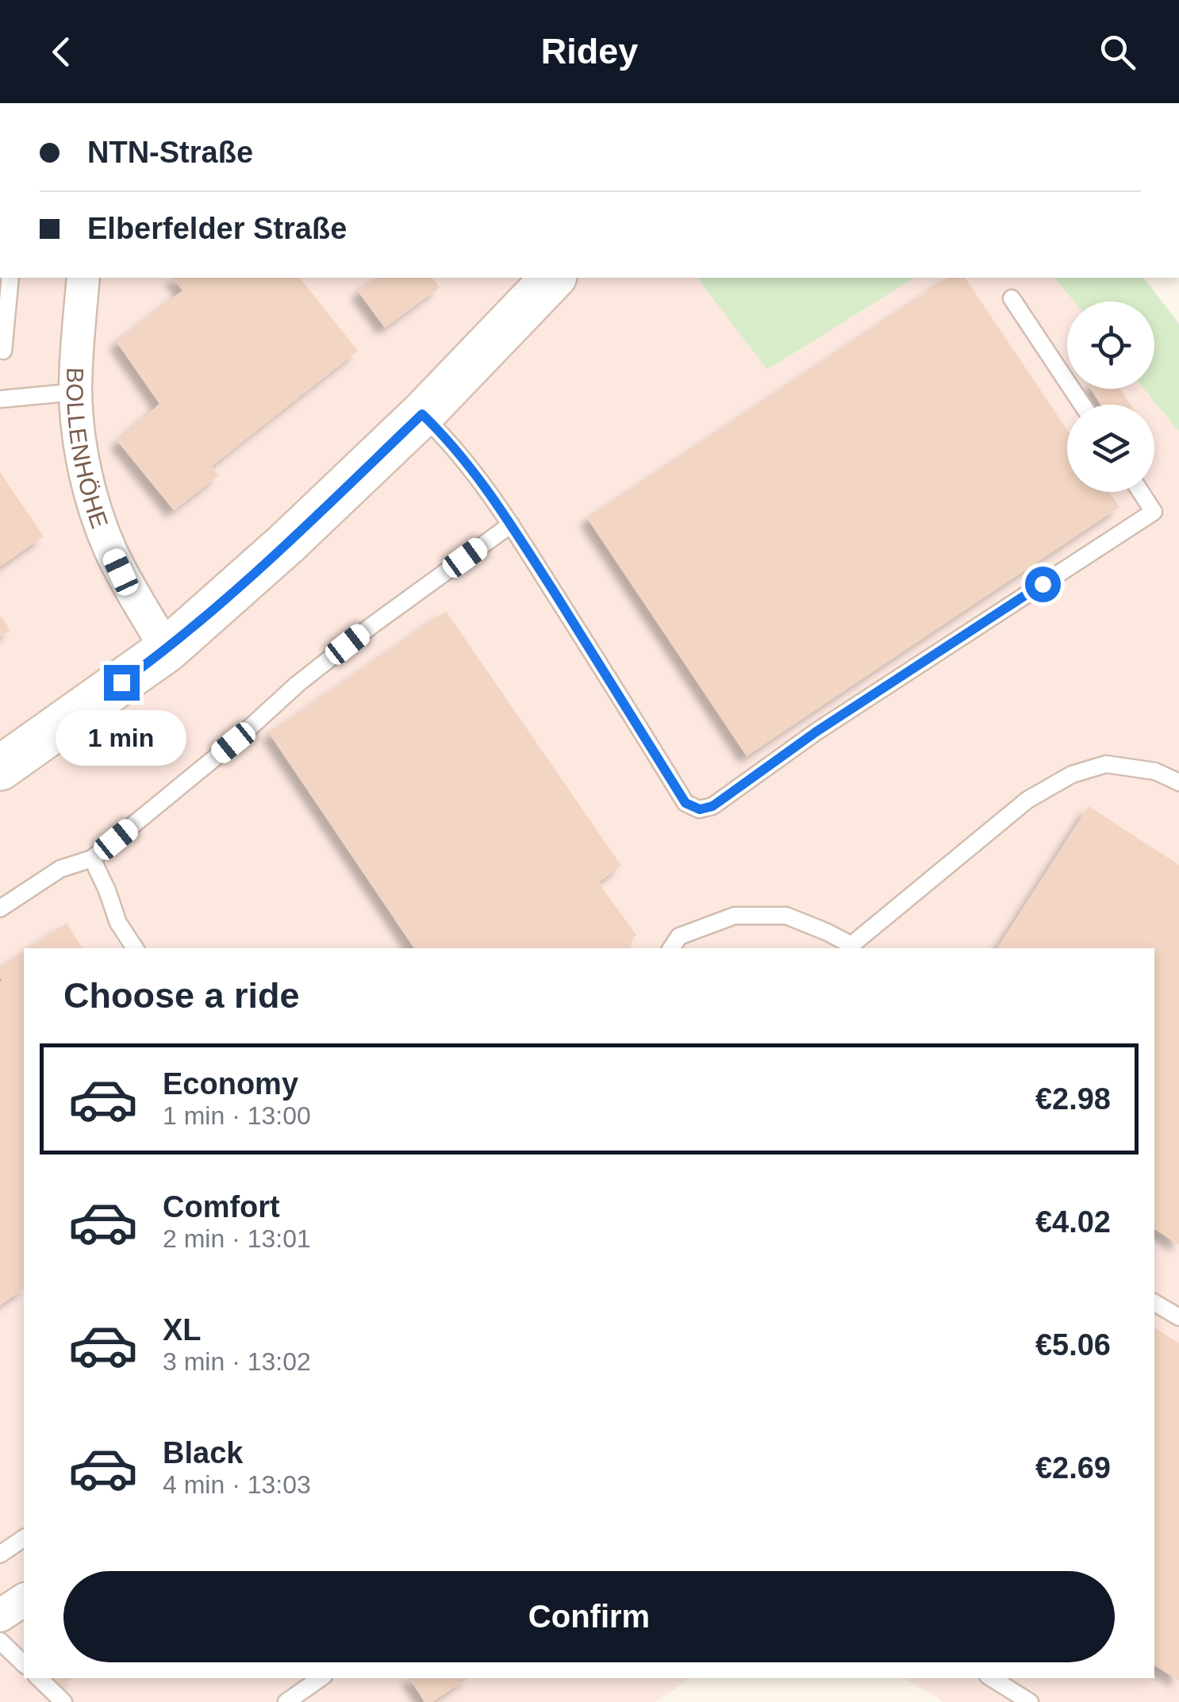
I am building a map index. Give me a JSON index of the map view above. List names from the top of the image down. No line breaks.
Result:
{"streets":{"street":["BOLLENHÖHE"]},"page":{"header":"Ridey","banner":["NTN-Straße","Elberfelder Straße"],"bubble":"1 min","heading":"Choose a ride","list":[{"name":"Economy","note":"1 min · 13:00","value":"€2.98"},{"name":"Comfort","note":"2 min · 13:01","value":"€4.02"},{"name":"XL","note":"3 min · 13:02","value":"€5.06"},{"name":"Black","note":"4 min · 13:03","value":"€2.69"}],"buttons":"Confirm"}}
